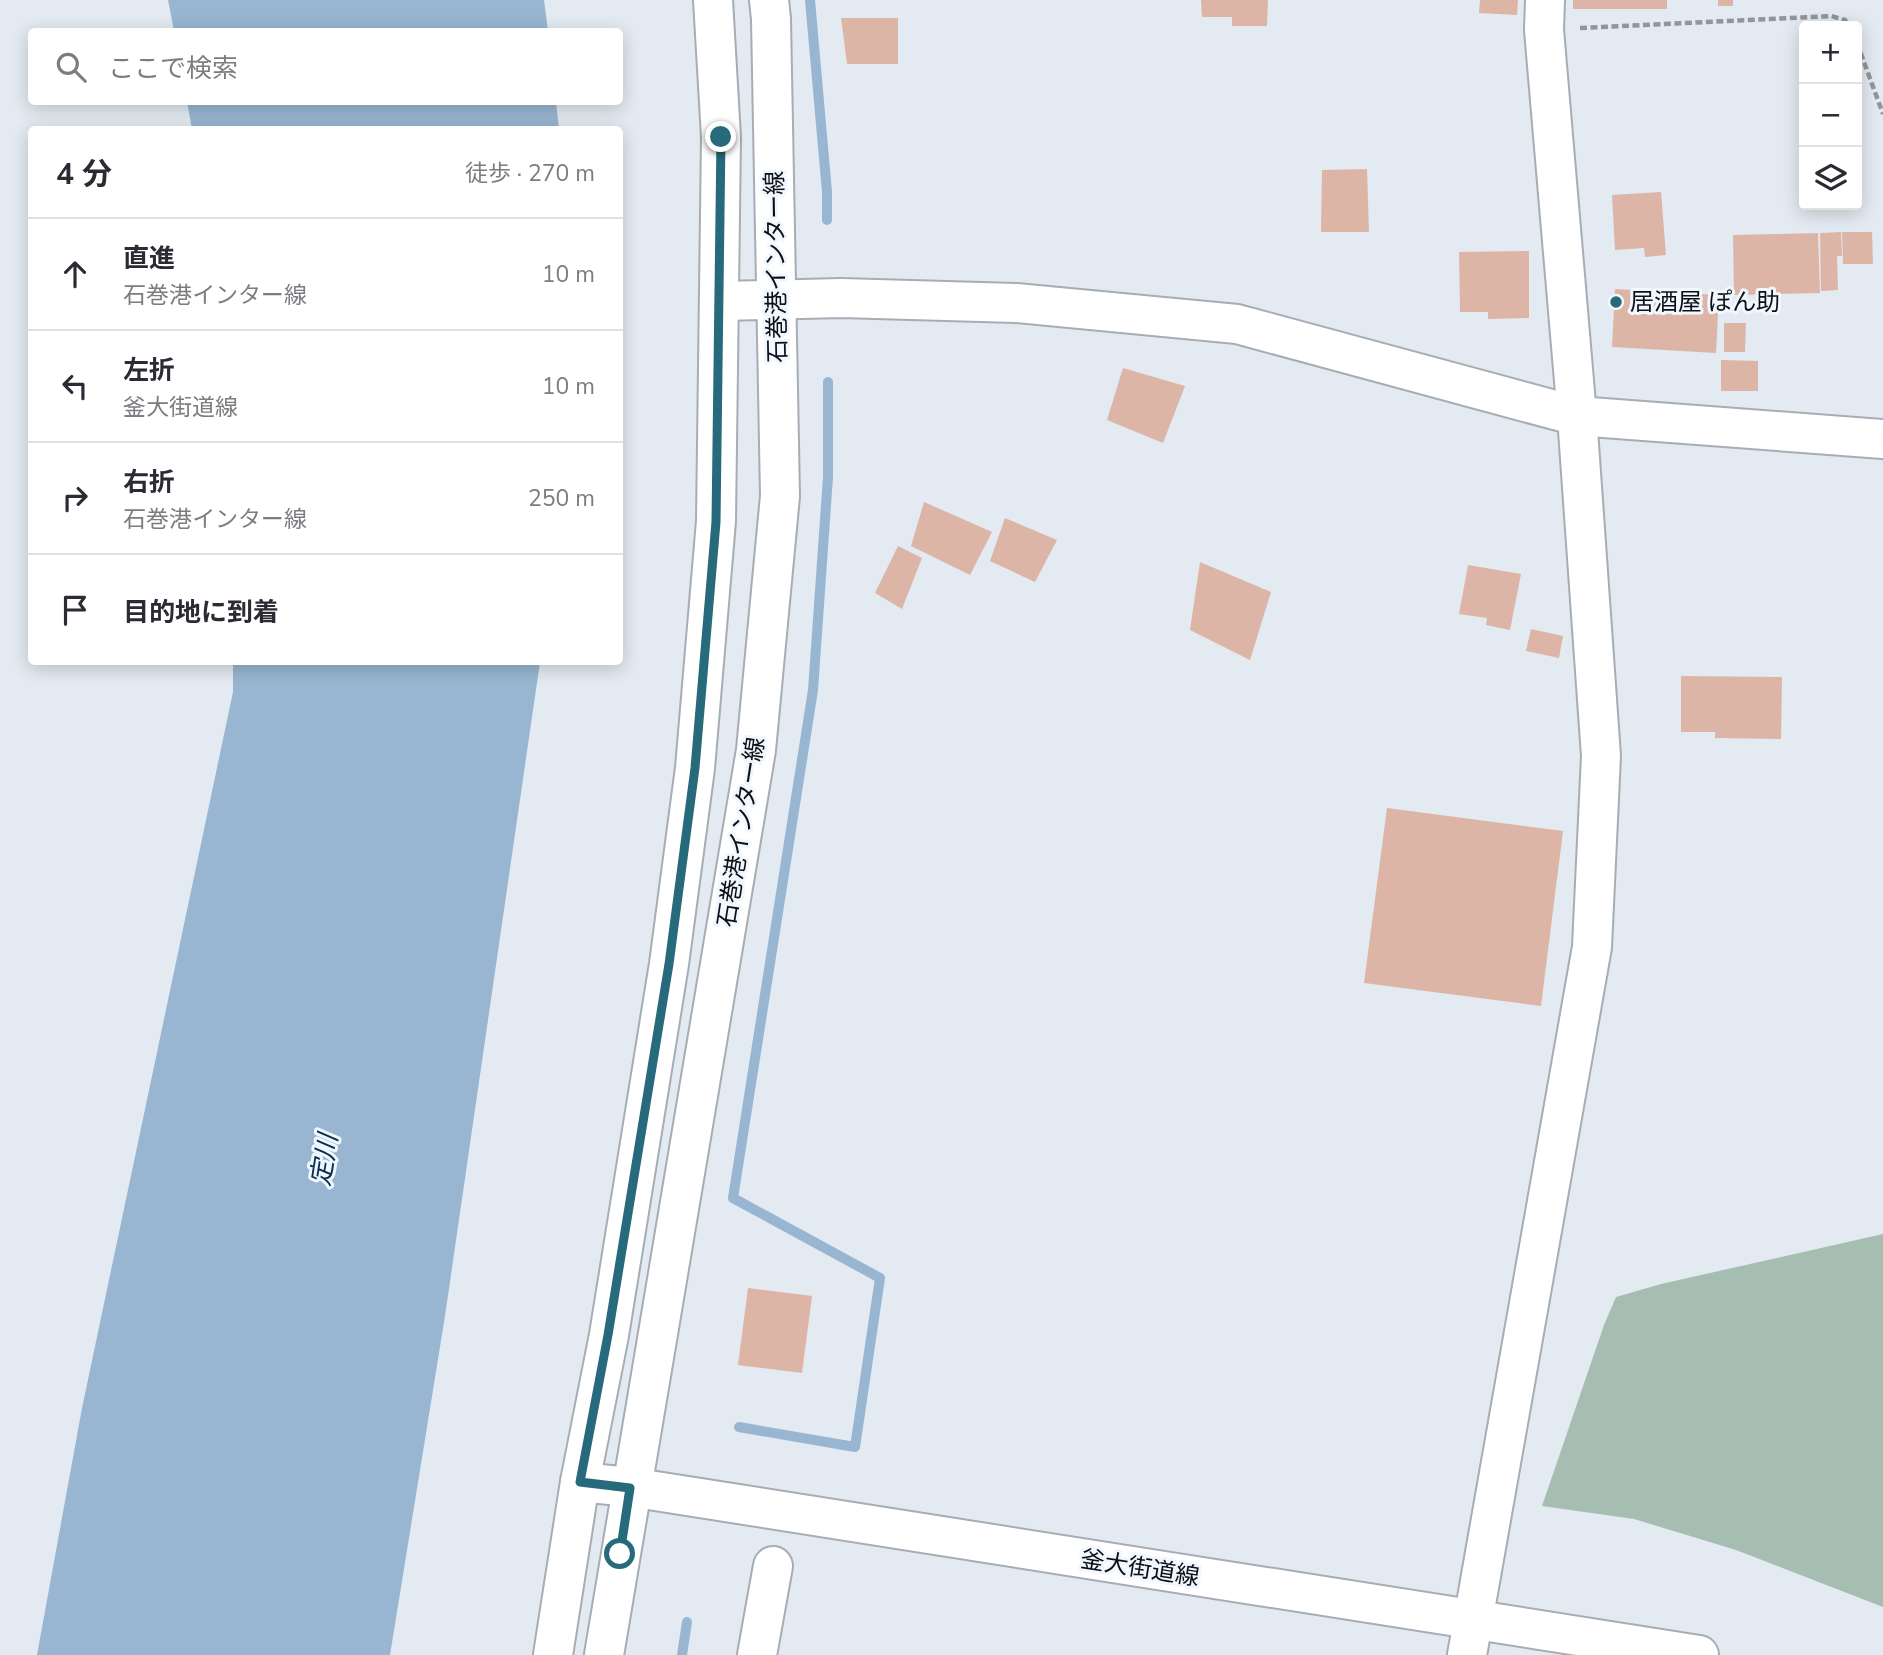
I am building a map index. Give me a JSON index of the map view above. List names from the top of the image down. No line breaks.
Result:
{"streets":{"street":["石巻港インター線","釜大街道線"]},"crossings":[["石巻港インター線","釜大街道線"]],"water":["定川"],"places":["居酒屋 ぽん助"],"page":{"map_buttons":["+","−"],"search":"ここで検索","heading":["4 分","徒歩 · 270 m"],"list":[["直進","石巻港インター線","10 m"],["左折","釜大街道線","10 m"],["右折","石巻港インター線","250 m"],"目的地に到着"]}}
